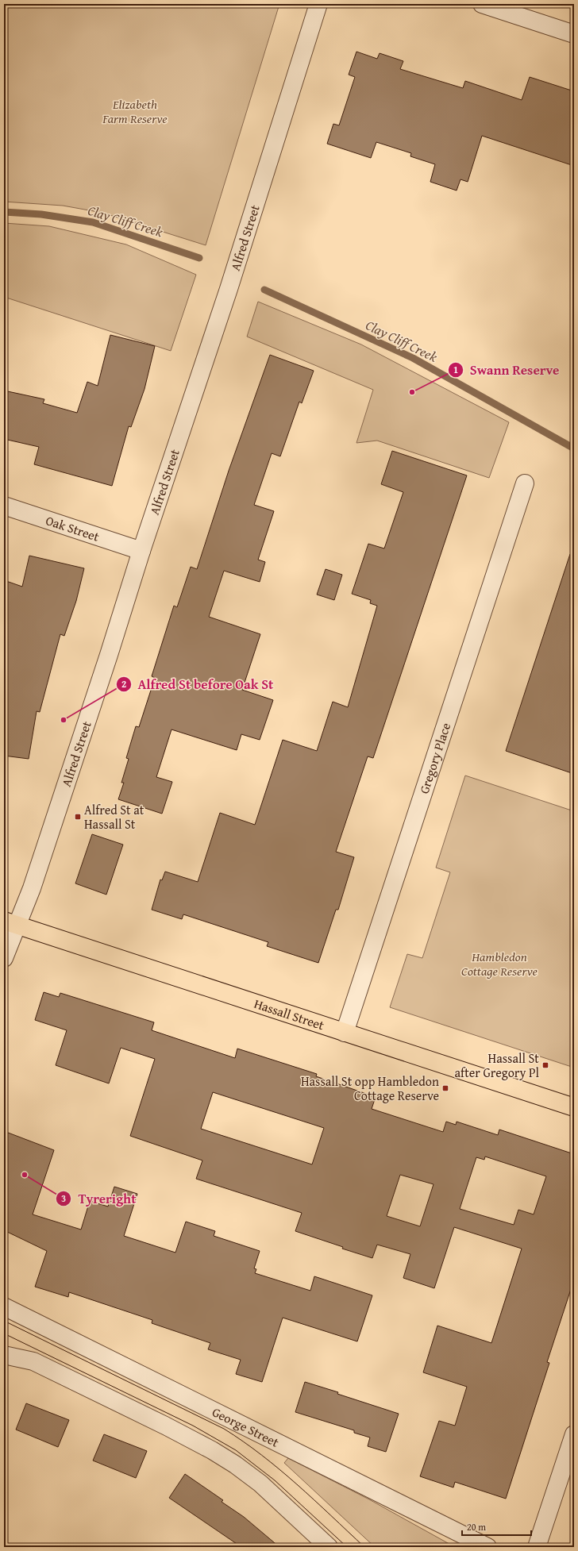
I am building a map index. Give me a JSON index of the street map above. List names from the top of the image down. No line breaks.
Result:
{"streets":{"main road":["Hassall Street"],"street":["Alfred Street","Oak Street","Gregory Place","George Street"]},"crossings":[["Alfred Street","Oak Street"],["Alfred Street","Hassall Street"],["Gregory Place","Hassall Street"]],"water":["Clay Cliff Creek"],"parks":["Elizabeth Farm Reserve","Hambledon Cottage Reserve"],"places":{"other":["Swann Reserve","Alfred St before Oak St","Tyreright"],"transit":["Alfred St at Hassall St","Hassall St after Gregory Pl","Hassall St opp Hambledon Cottage Reserve"]},"scale_bar":"20 m"}
